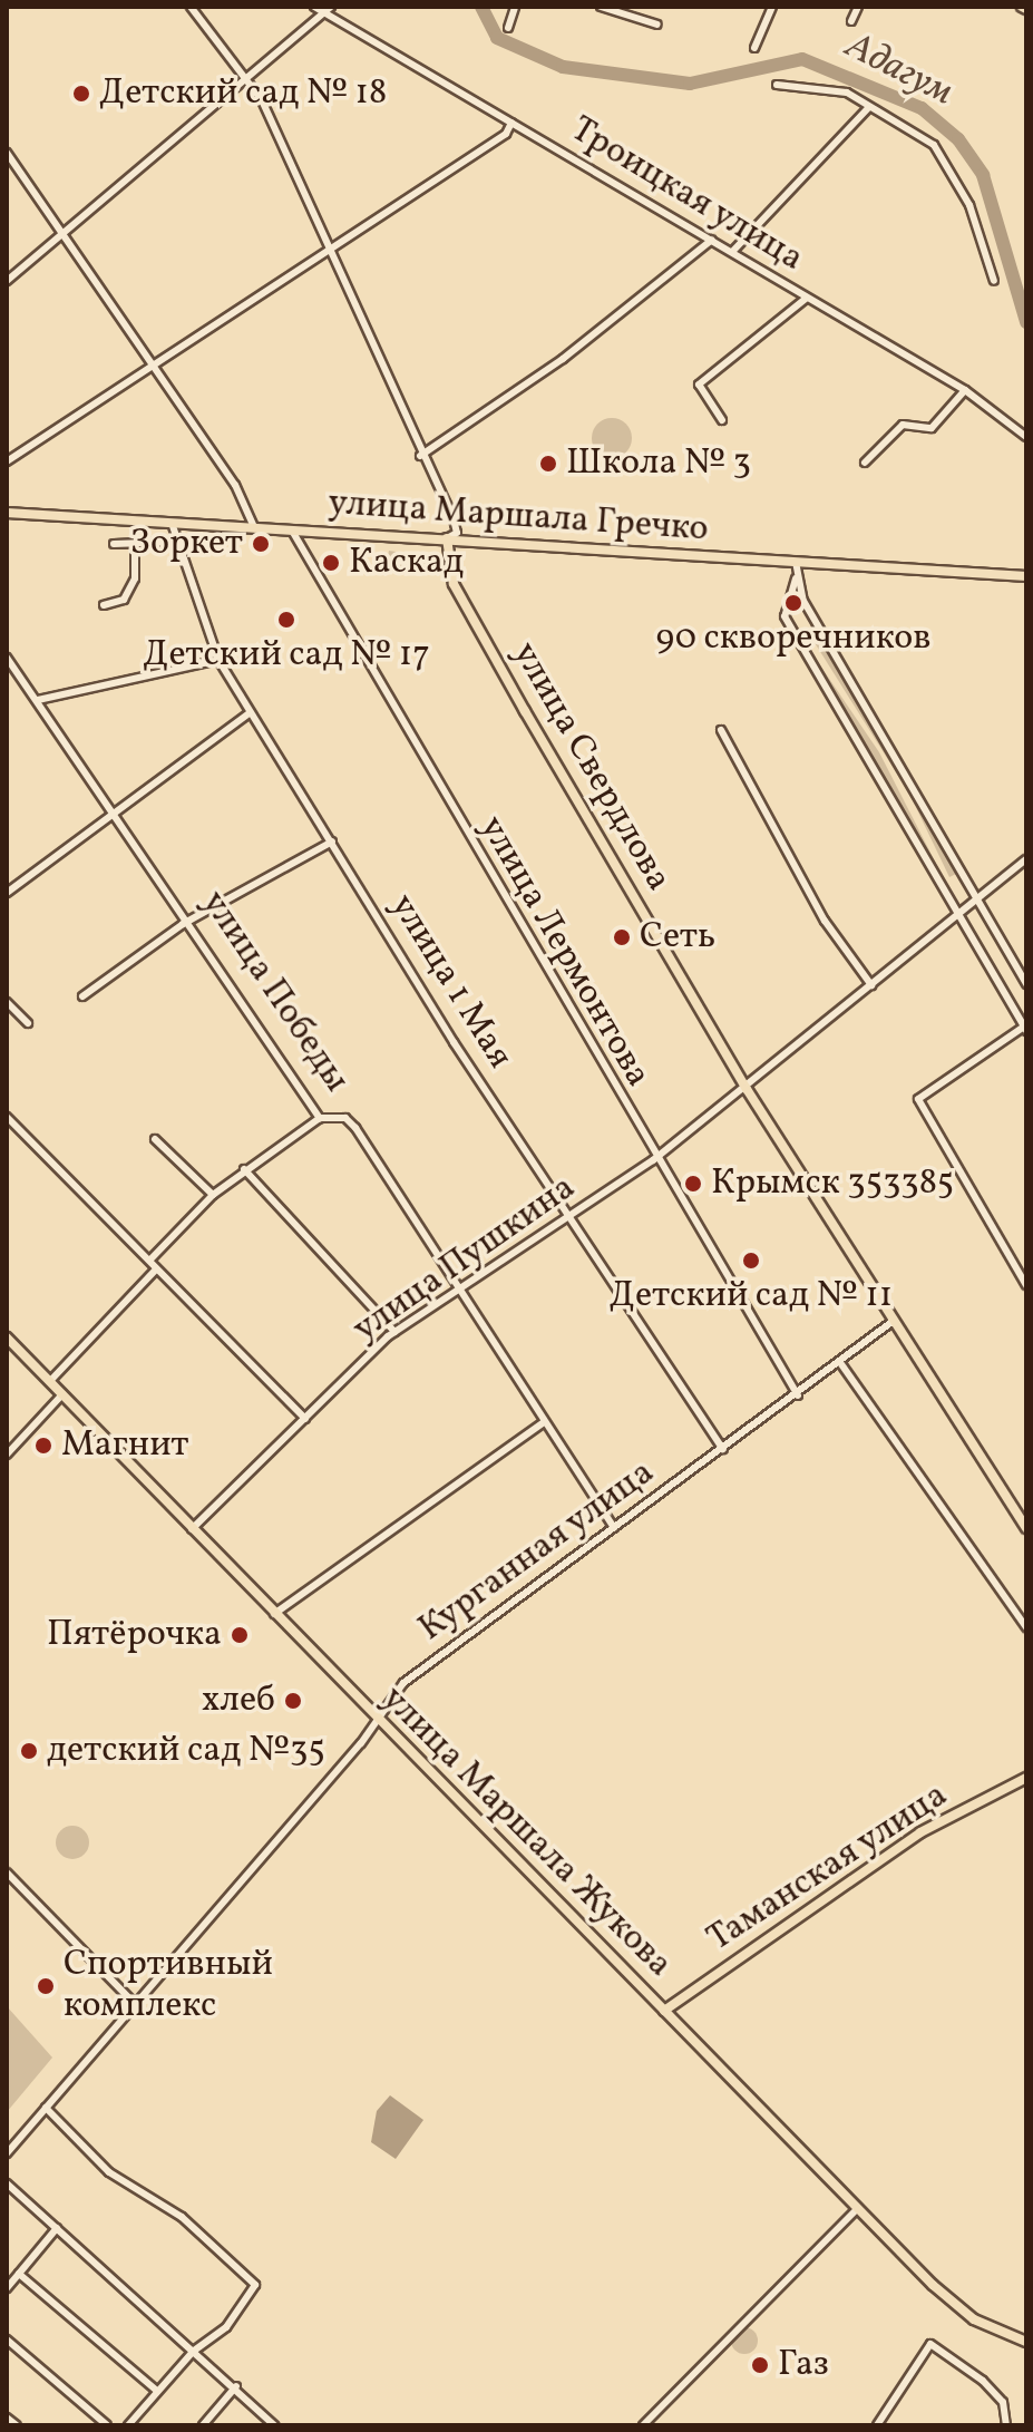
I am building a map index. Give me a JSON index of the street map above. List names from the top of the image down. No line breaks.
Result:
{"streets":{"main road":["улица Маршала Гречко","улица Свердлова","улица Маршала Жукова","Таманская улица"],"street":["Троицкая улица","улица Лермонтова","улица 1 Мая","улица Победы","улица Пушкина","Курганная улица"]},"crossings":[["улица Маршала Гречко","улица Свердлова"],["улица Маршала Гречко","улица Лермонтова"],["улица Маршала Гречко","улица 1 Мая"],["улица Свердлова","улица Пушкина"],["улица Свердлова","Курганная улица"],["улица Лермонтова","улица Пушкина"],["улица Лермонтова","Курганная улица"],["улица 1 Мая","улица Пушкина"],["улица 1 Мая","Курганная улица"],["улица Победы","улица Пушкина"],["улица Победы","Курганная улица"],["улица Пушкина","улица Маршала Жукова"],["Курганная улица","улица Маршала Жукова"],["улица Маршала Жукова","Таманская улица"]],"water":["Адагум"],"places":["Детский сад № 18","Школа № 3","Зоркет","Каскад","90 скворечников","Детский сад № 17","Сеть","Крымск 353385","Детский сад № 11","Магнит","Пятёрочка","хлеб","детский сад №35","Спортивный комплекс","Газ"]}
